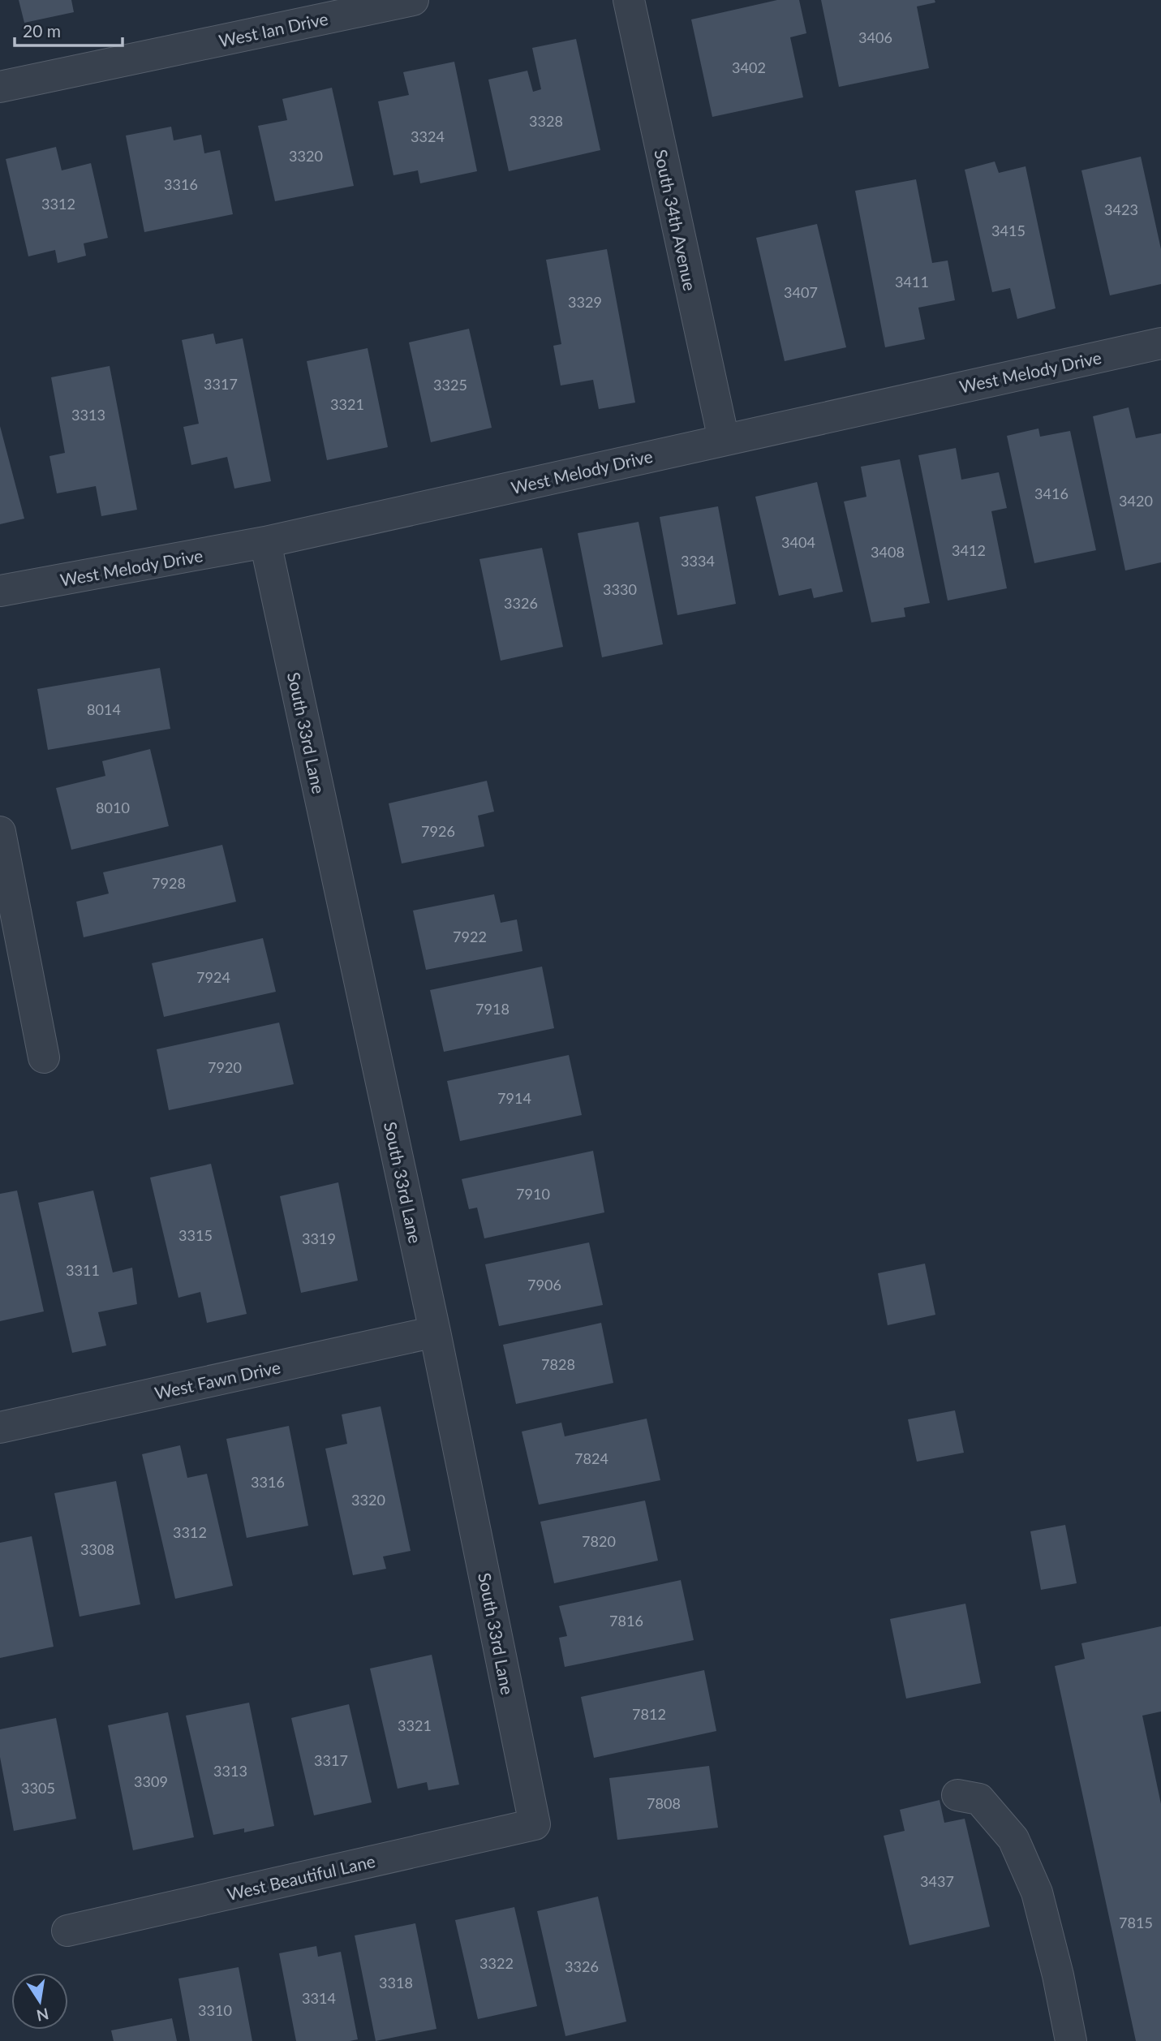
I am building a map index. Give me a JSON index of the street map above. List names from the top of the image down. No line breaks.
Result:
{"streets":{"street":["West Ian Drive","South 34th Avenue","West Melody Drive","South 33rd Lane","West Fawn Drive","West Beautiful Lane"]},"crossings":[["South 34th Avenue","West Melody Drive"],["West Melody Drive","South 33rd Lane"],["South 33rd Lane","West Fawn Drive"],["South 33rd Lane","West Beautiful Lane"]],"house_numbers":["3406","3402","3328","3324","3320","3316","3312","3423","3415","3411","3407","3329","3317","3325","3321","3313","3416","3420","3404","3412","3408","3334","3330","3326","8014","8010","7926","7928","7922","7924","7918","7920","7914","7910","3315","3319","3311","7906","7828","7824","3316","3320","3312","7820","3308","7816","7812","3321","3317","3313","3309","3305","7808","3437","7815","3322","3326","3318","3314","3310"],"scale_bar":"20 m","north":"bottom"}
